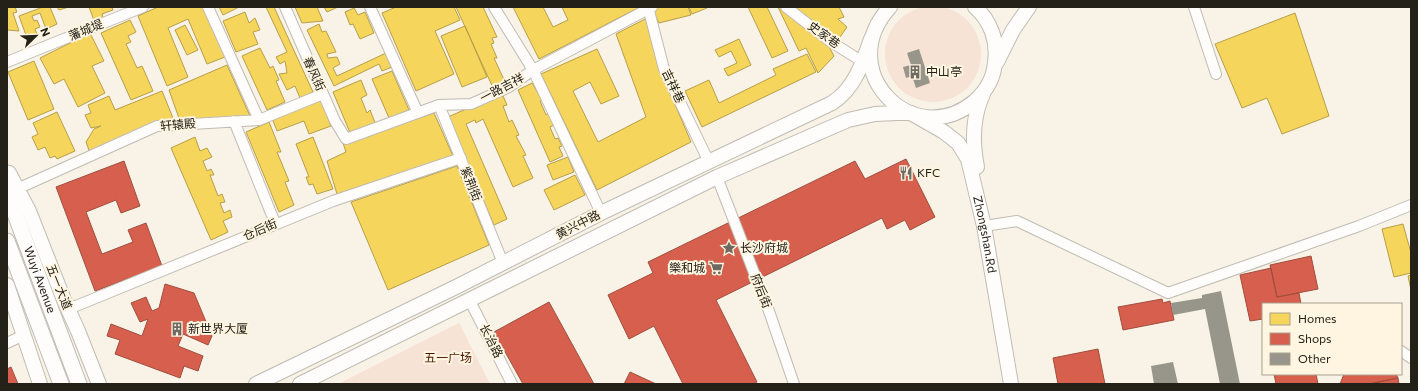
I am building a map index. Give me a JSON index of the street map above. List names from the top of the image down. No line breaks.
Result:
{"streets":{"main road":["黄兴中路","Zhongshan.Rd","Wuyi Avenue","五一大道"],"street":["藩城堤","史家巷","春风街","吉祥巷","一路吉祥","轩辕殿","紫荆街","仓后街","府后街","长治路"]},"crossings":[["史家巷","黄兴中路"],["春风街","一路吉祥"],["春风街","轩辕殿"],["吉祥巷","一路吉祥"],["吉祥巷","黄兴中路"],["一路吉祥","紫荆街"],["轩辕殿","五一大道"],["紫荆街","黄兴中路"],["紫荆街","仓后街"],["黄兴中路","Zhongshan.Rd"],["黄兴中路","府后街"],["黄兴中路","长治路"],["仓后街","五一大道"]],"parks":["五一广场"],"places":{"building":["中山亭","新世界大厦"],"restaurant":["KFC"],"place":["长沙府城"],"supermarket":["樂和城"]},"legend":["Homes","Shops","Other"],"north":"top right"}
